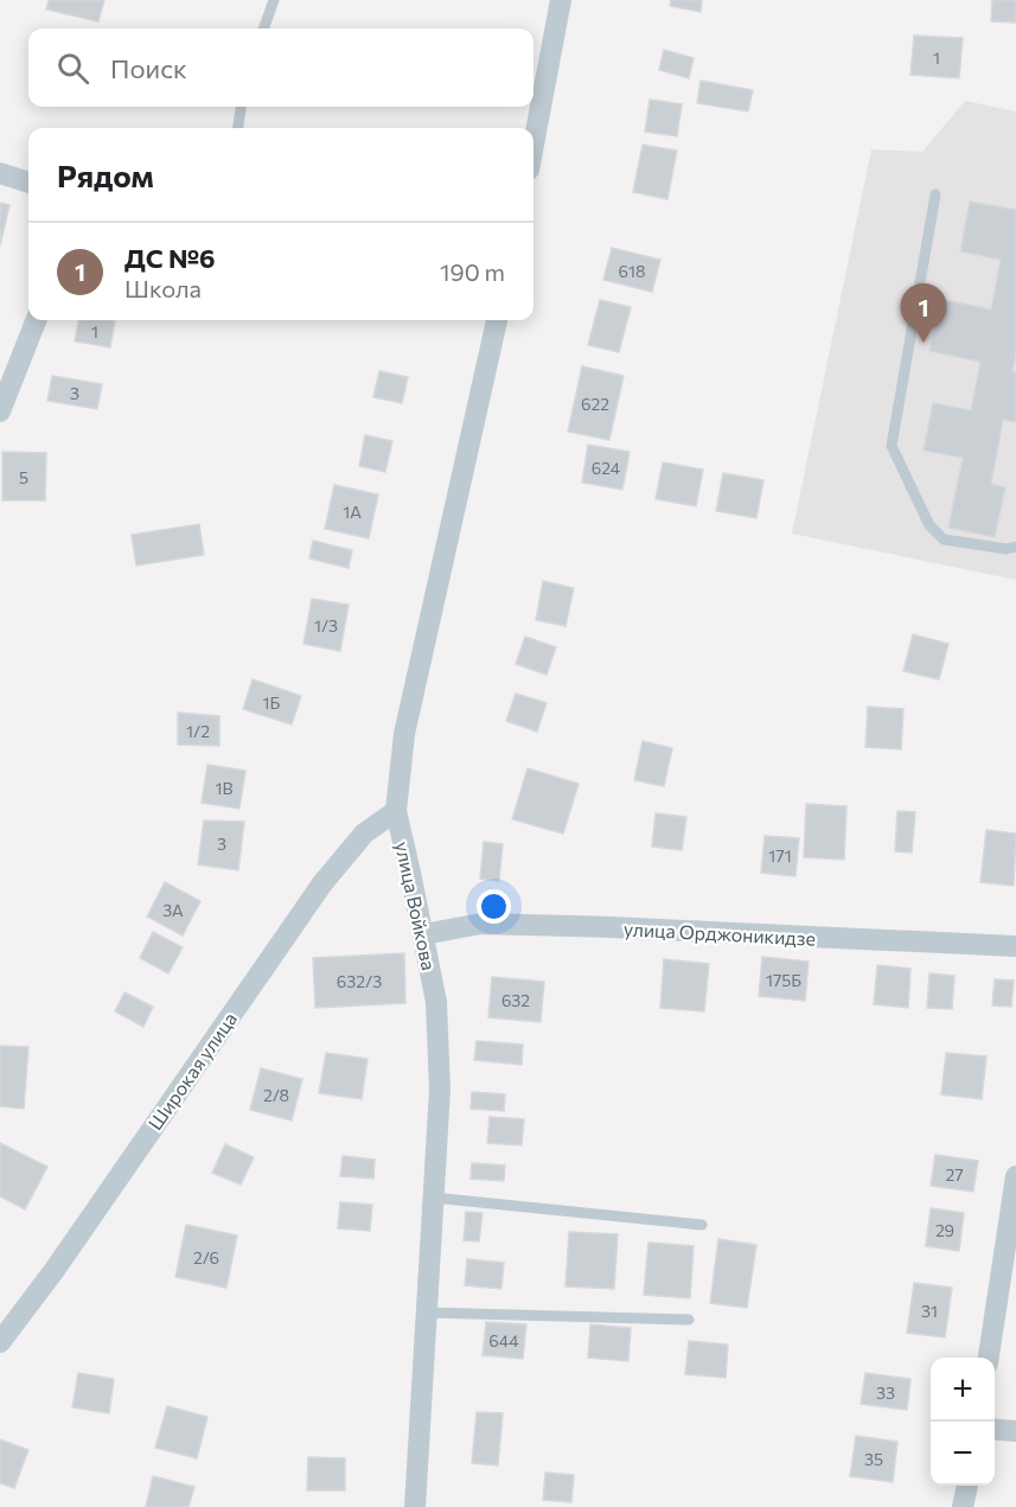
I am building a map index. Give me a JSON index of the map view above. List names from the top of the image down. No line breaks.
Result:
{"streets":{"street":["улица Войкова","улица Орджоникидзе","Широкая улица"]},"crossings":[["улица Войкова","улица Орджоникидзе"],["улица Войкова","Широкая улица"]],"house_numbers":["1","618","1","3","622","624","5","1А","1/3","1Б","1/2","1В","3","171","3А","175Б","632/3","632","2/8","27","29","2/6","31","644","33","35"],"page":{"search":"Поиск","heading":"Рядом","list":[{"mark":"1","name":"ДС №6","note":"Школа","value":"190 m"}],"pins":"1","map_buttons":["+","−"]}}
